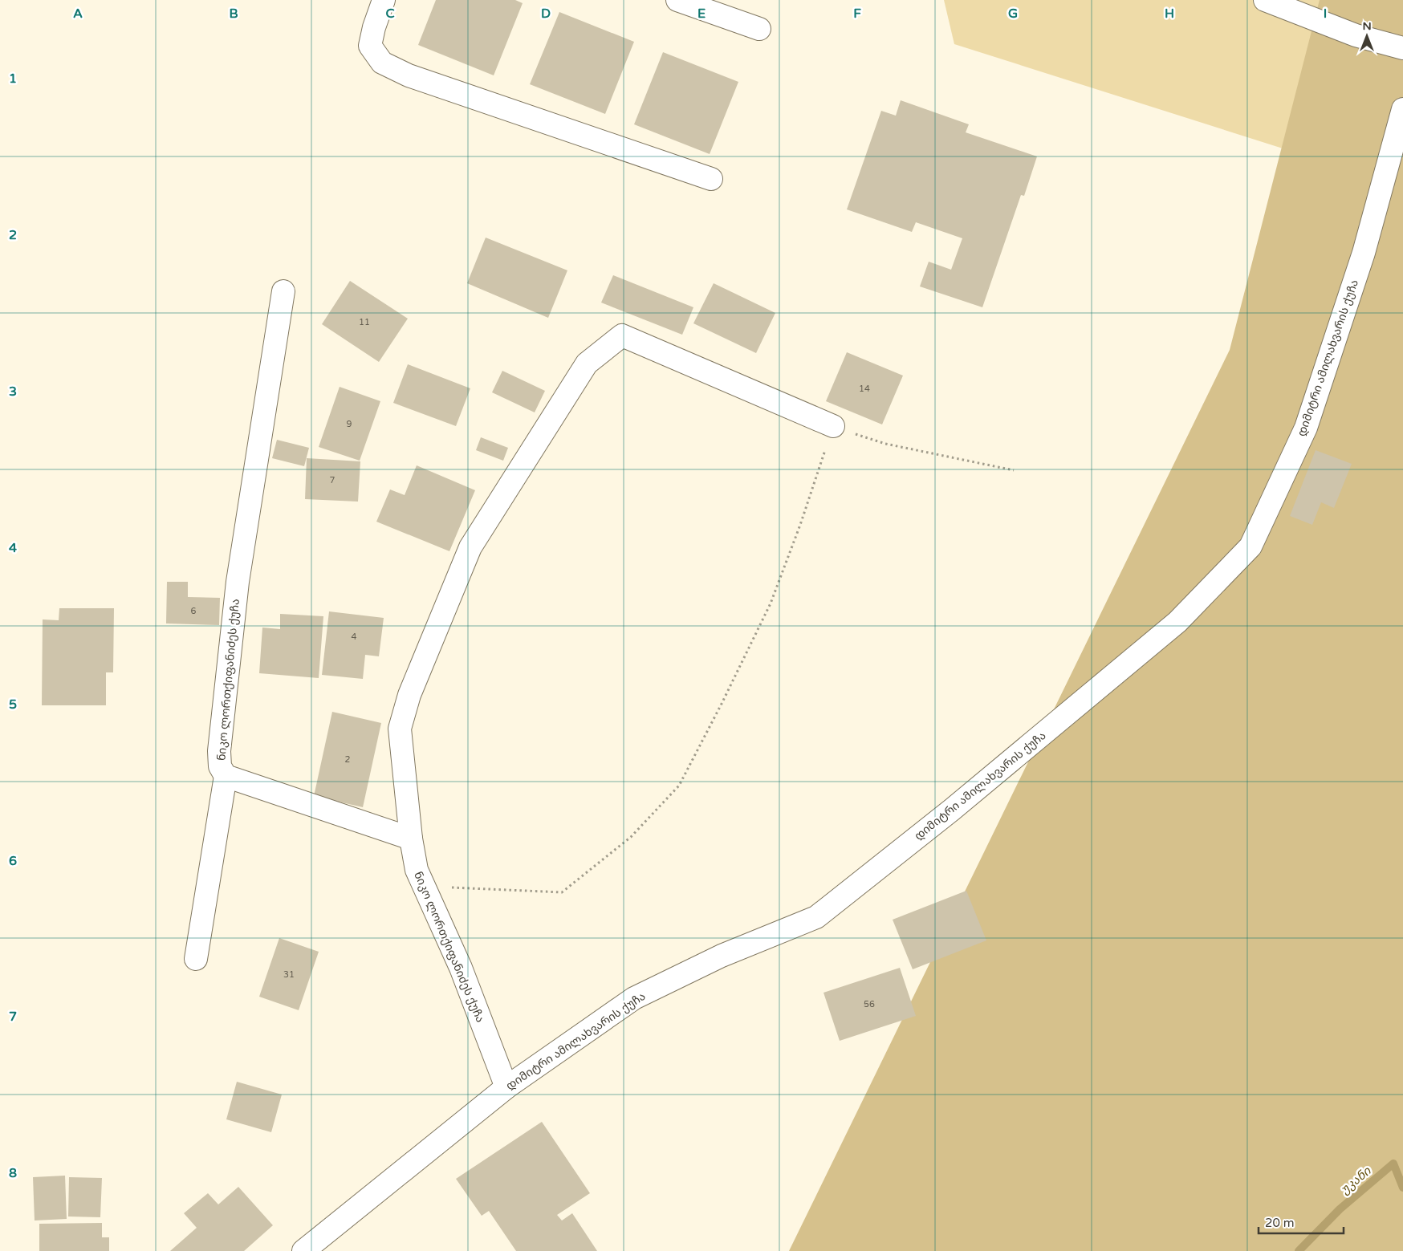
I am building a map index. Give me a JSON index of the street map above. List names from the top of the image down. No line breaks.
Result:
{"streets":{"street":["დიმიტრი ამილახვარის ქუჩა","ნიკო ლორთქიფანიძეს ქუჩა"]},"crossings":[["დიმიტრი ამილახვარის ქუჩა","ნიკო ლორთქიფანიძეს ქუჩა"]],"water":["უკანი"],"house_numbers":["11","14","9","7","6","4","2","31","56"],"scale_bar":"20 m","north":"top","grid":{"columns":["A","B","C","D","E","F","G","H","I"],"rows":["1","2","3","4","5","6","7","8"]}}
